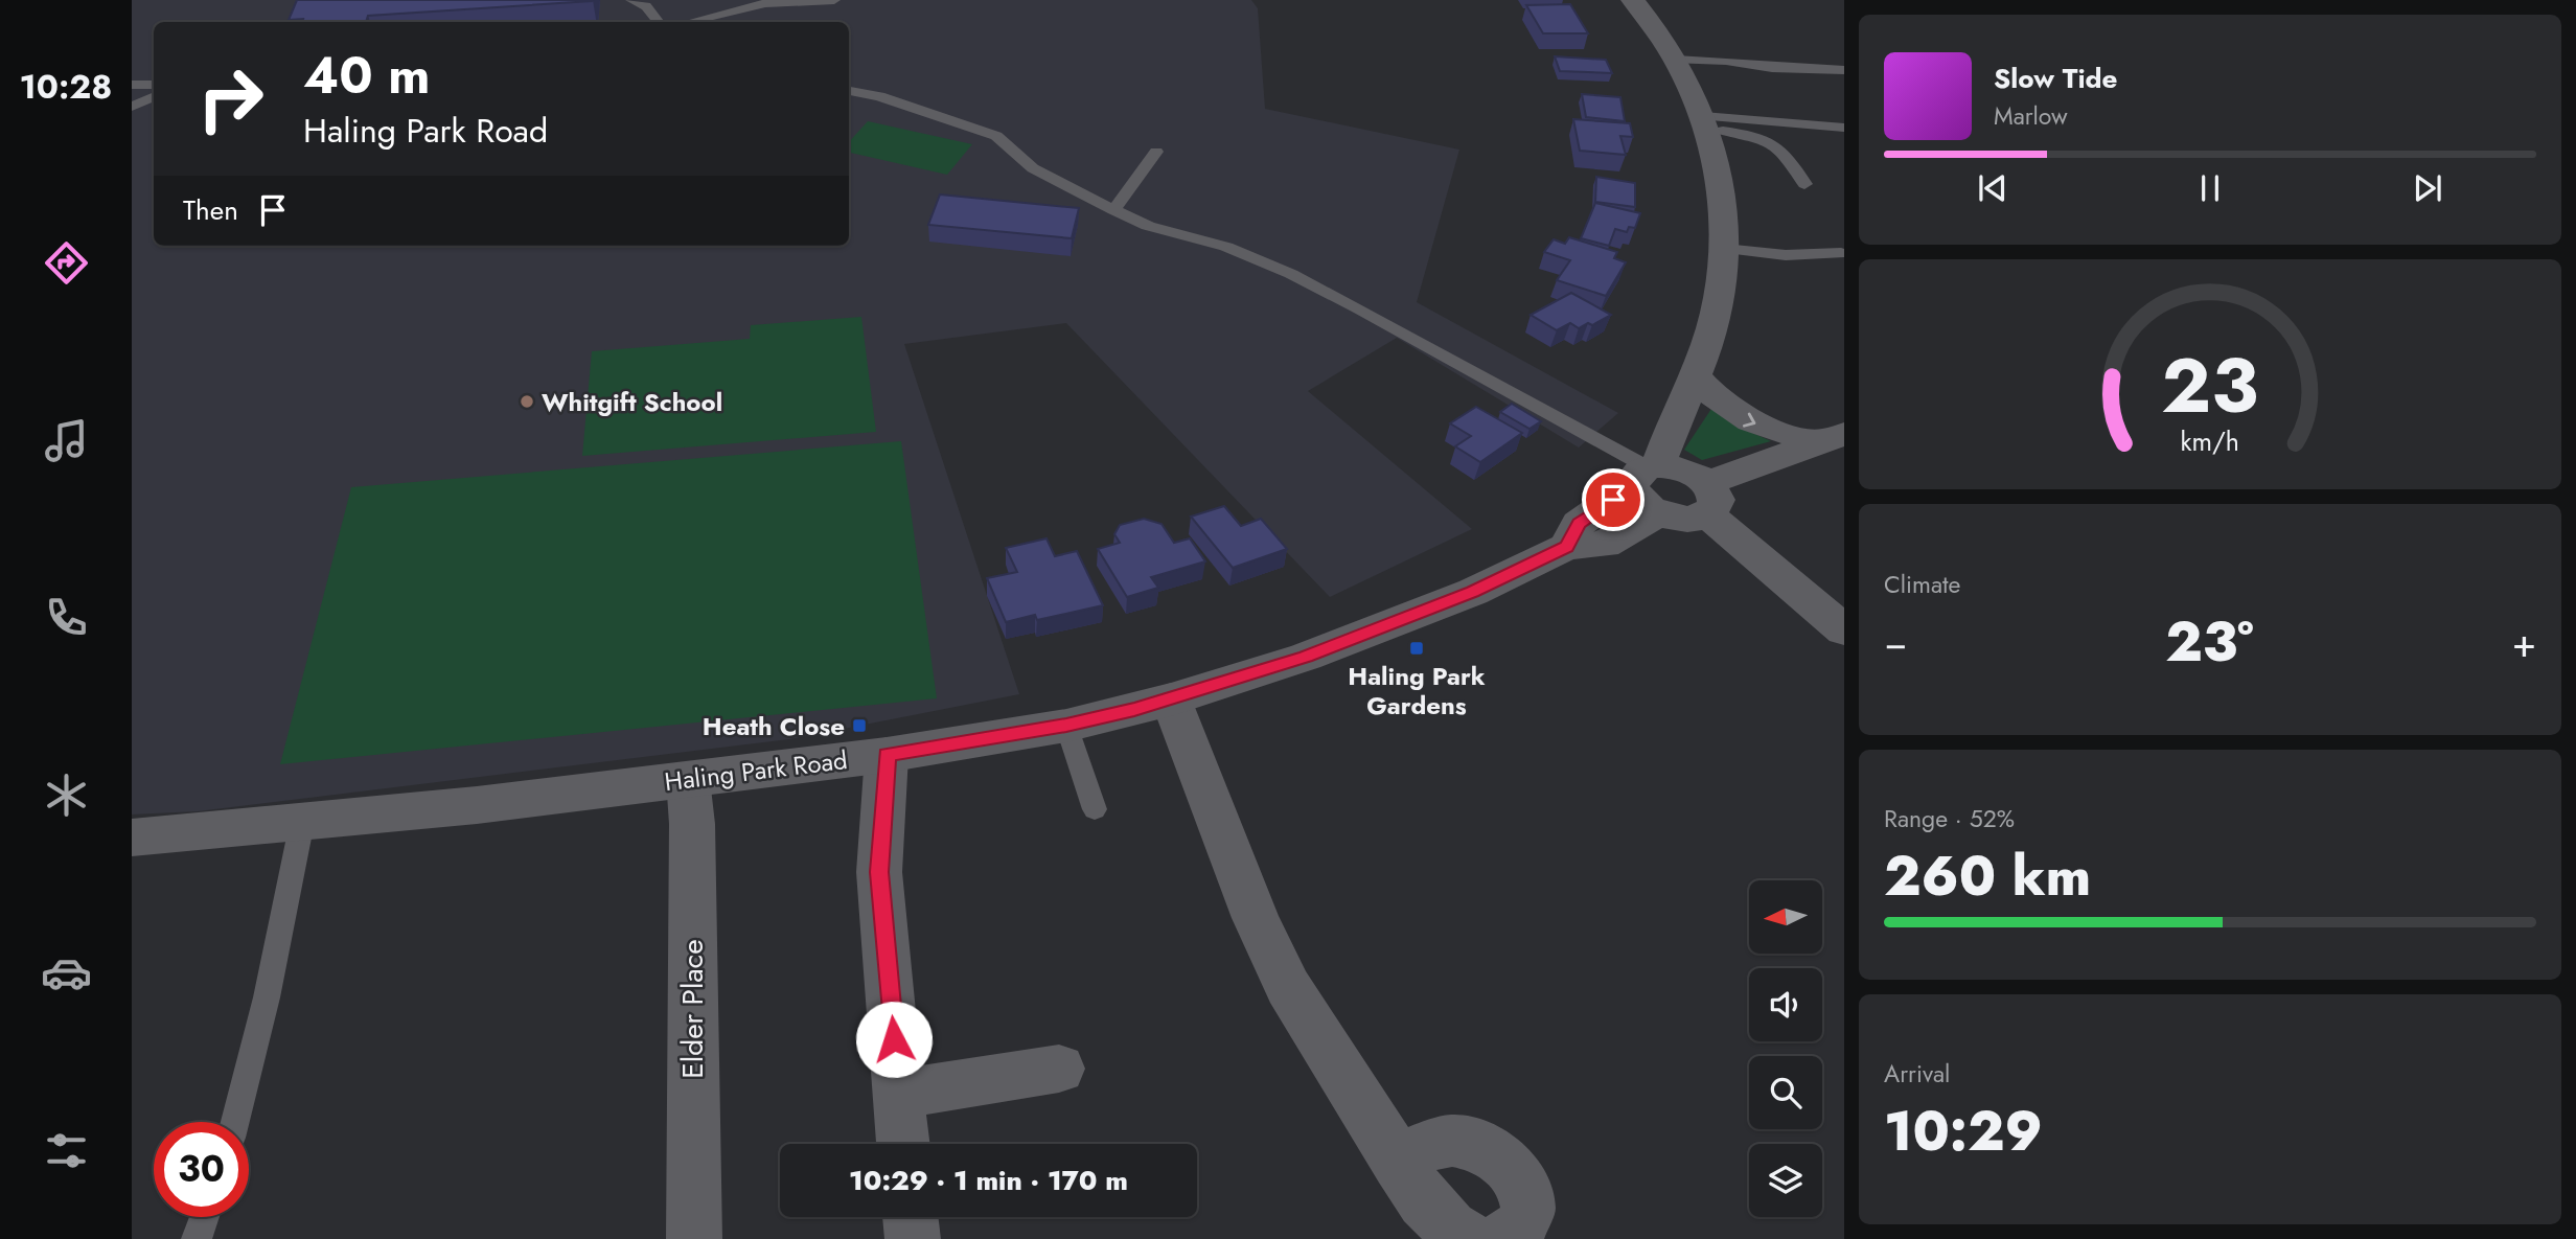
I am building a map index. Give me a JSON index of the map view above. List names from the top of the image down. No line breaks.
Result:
{"streets":{"street":["Haling Park Road","Elder Place"]},"crossings":[["Haling Park Road","Elder Place"]],"places":{"other":["Whitgift School"],"transit":["Haling Park Gardens","Heath Close"]},"north":"left","page":{"tabs":"10:28","turn":["40 m","Haling Park Road"],"song":["Slow Tide","Marlow"],"then":"Then","tile":["Climate",["Range · 52%","260 km"],["Arrival","10:29"]],"heat":["−","23°","+"],"limit":"30","trip":"10:29 · 1 min · 170 m","gauge":["23","km/h"]}}
